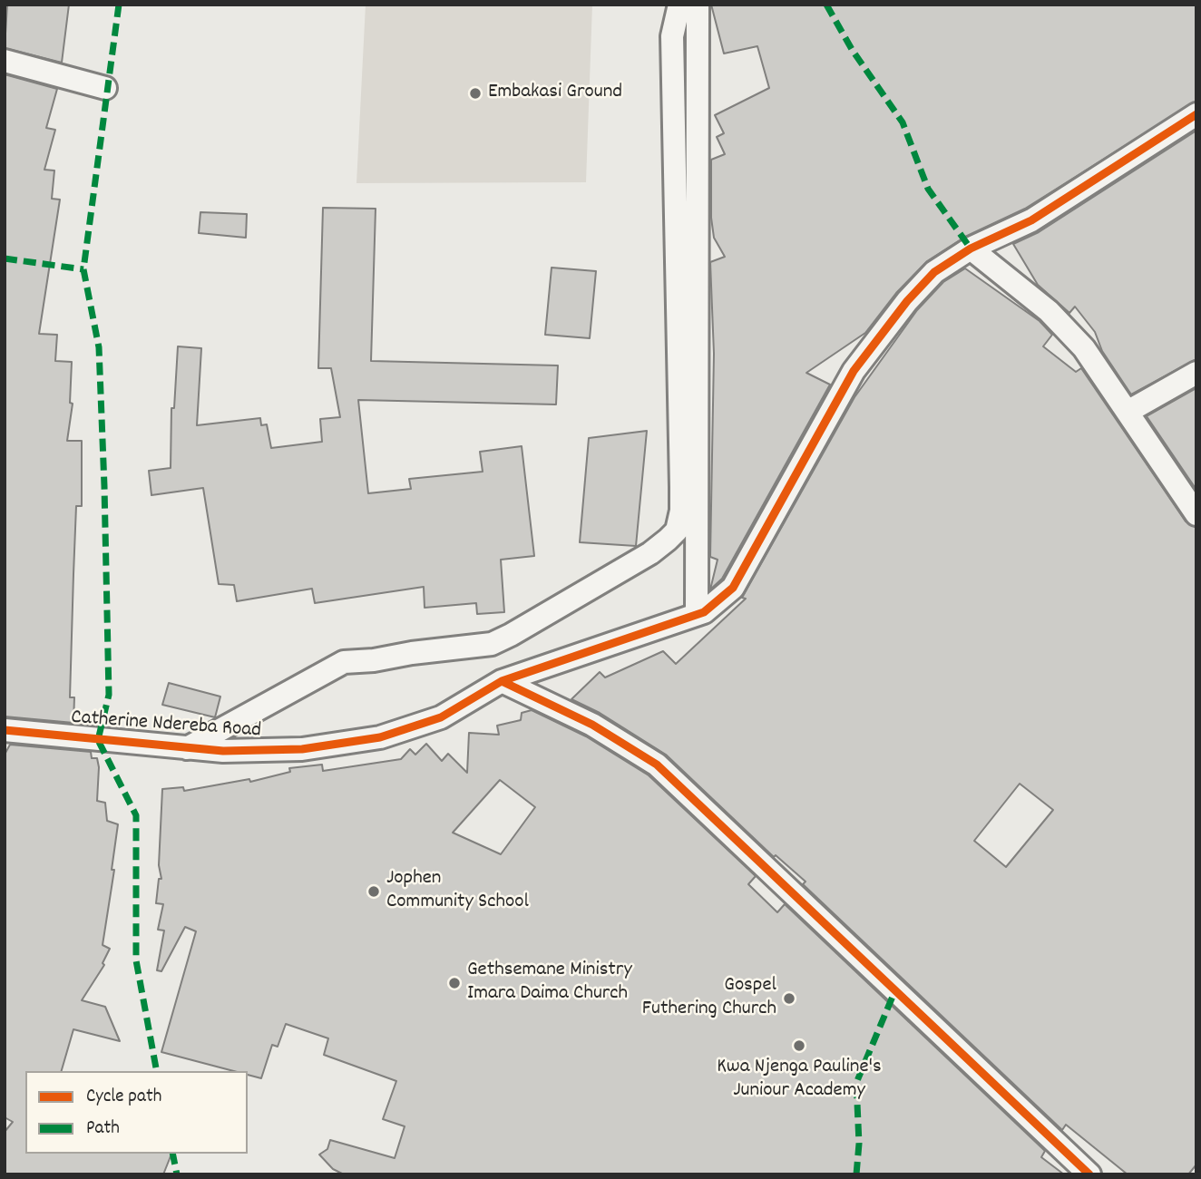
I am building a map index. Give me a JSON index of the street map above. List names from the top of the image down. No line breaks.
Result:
{"streets":{"street":["Catherine Ndereba Road"]},"places":["Embakasi Ground","Jophen Community School","Gethsemane Ministry Imara Daima Church","Gospel Futhering Church","Kwa Njenga Pauline's Juniour Academy"],"legend":["Cycle path","Path"]}
